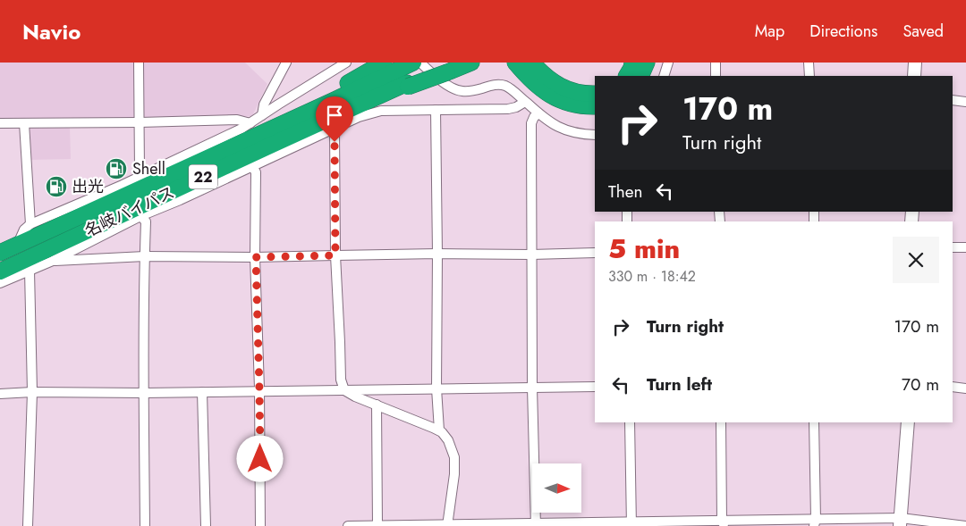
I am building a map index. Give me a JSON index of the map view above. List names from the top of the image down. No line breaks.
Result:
{"streets":{"highway":["22","名岐バイパス"]},"places":{"fuel station":["Shell","出光"]},"north":"right","page":{"header":"Navio","nav":["Map","Directions","Saved"],"turn":["170 m","Turn right"],"then":"Then","heading":["5 min","330 m · 18:42"],"list":[{"name":"Turn right","value":"170 m"},{"name":"Turn left","value":"70 m"}]}}
